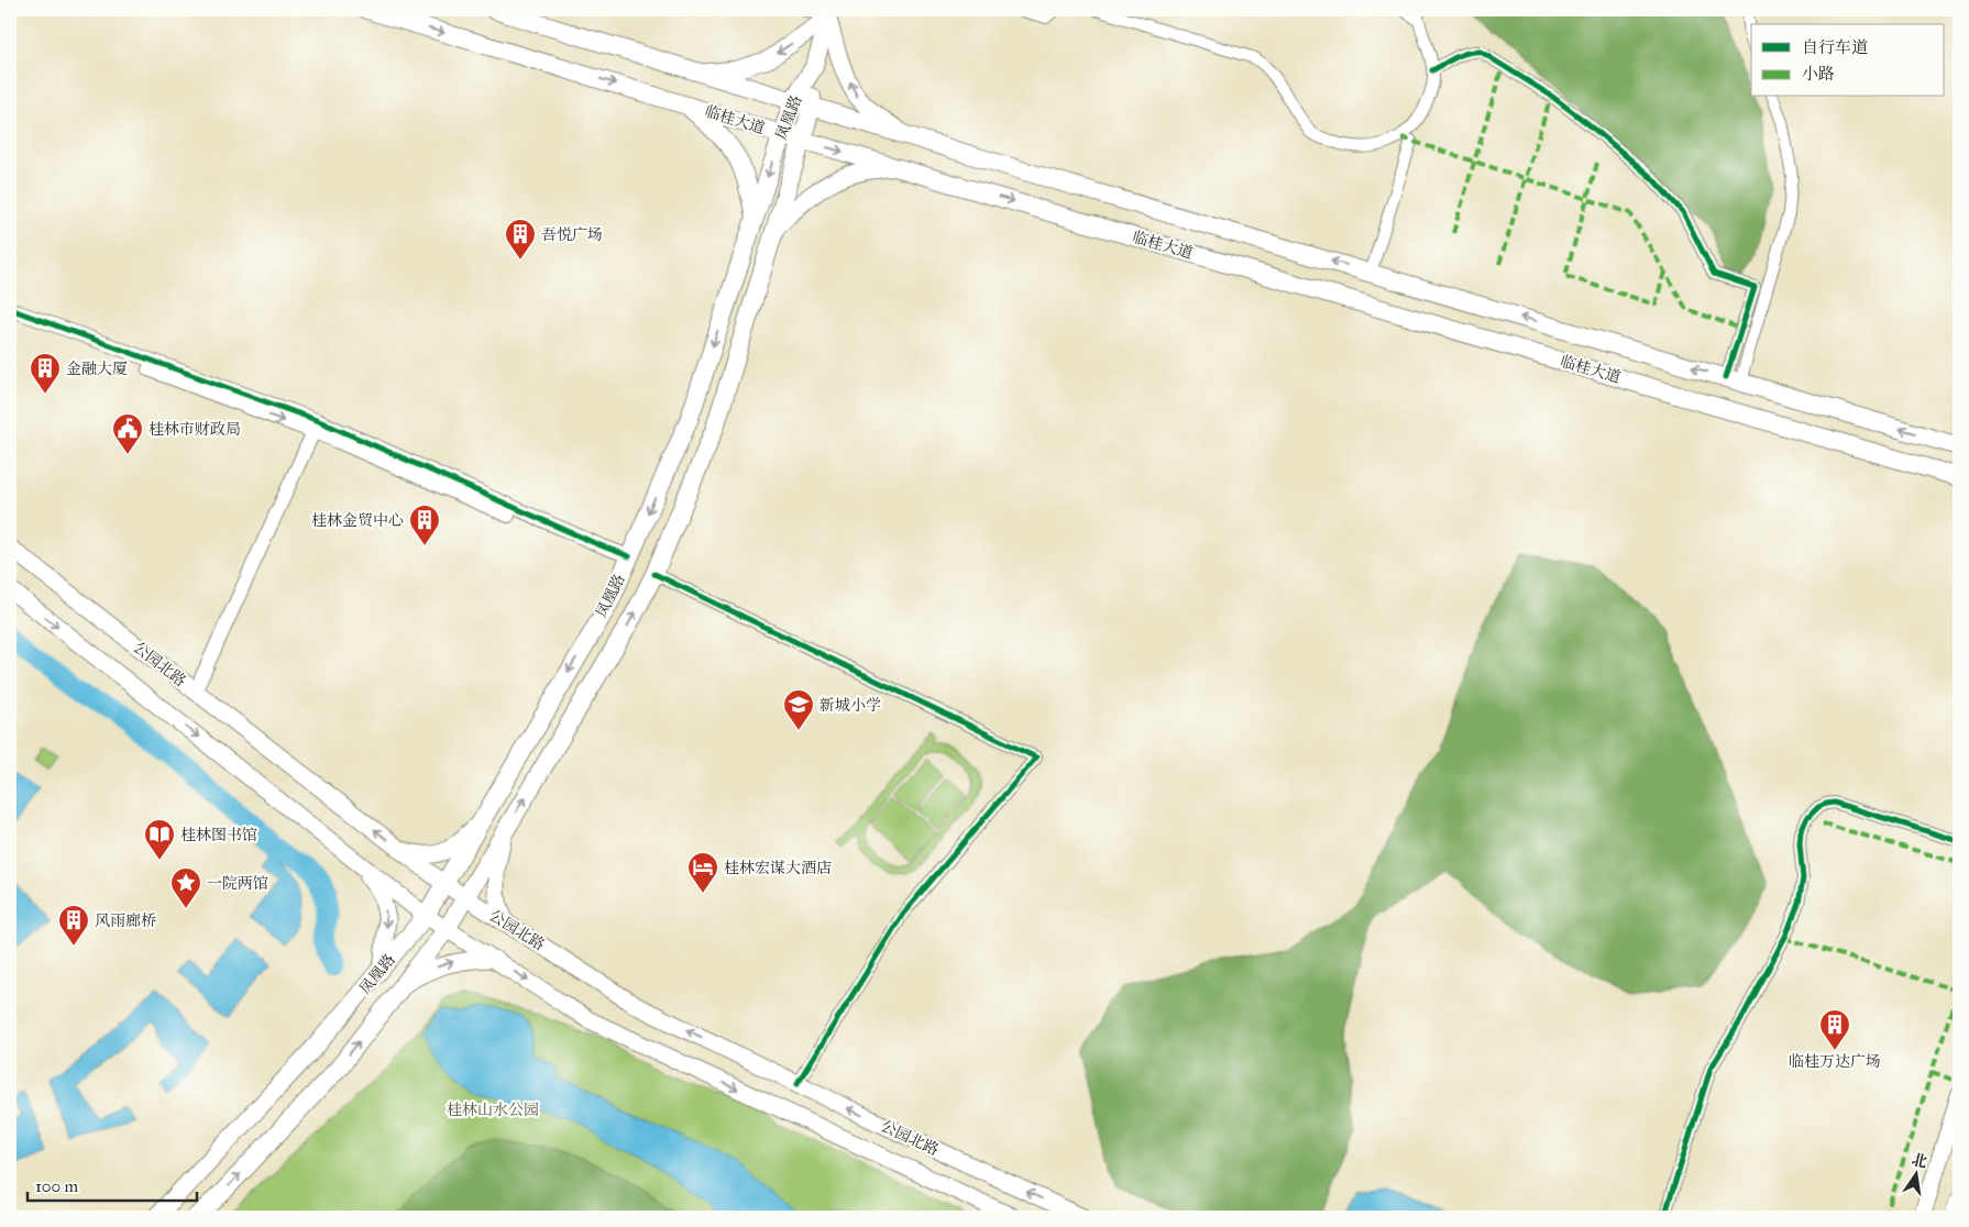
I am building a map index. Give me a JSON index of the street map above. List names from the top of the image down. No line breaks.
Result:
{"streets":{"main road":["凤凰路","临桂大道","公园北路"]},"crossings":[["凤凰路","临桂大道"],["凤凰路","公园北路"]],"parks":["桂林山水公园"],"places":{"building":["吾悦广场","金融大厦","桂林金贸中心","风雨廊桥","临桂万达广场"],"public building":["桂林市财政局"],"school or university":["新城小学"],"library":["桂林图书馆"],"hotel":["桂林宏谋大酒店"],"place":["一院两馆"]},"legend":["自行车道","小路"],"scale_bar":"100 m","north":"top"}
